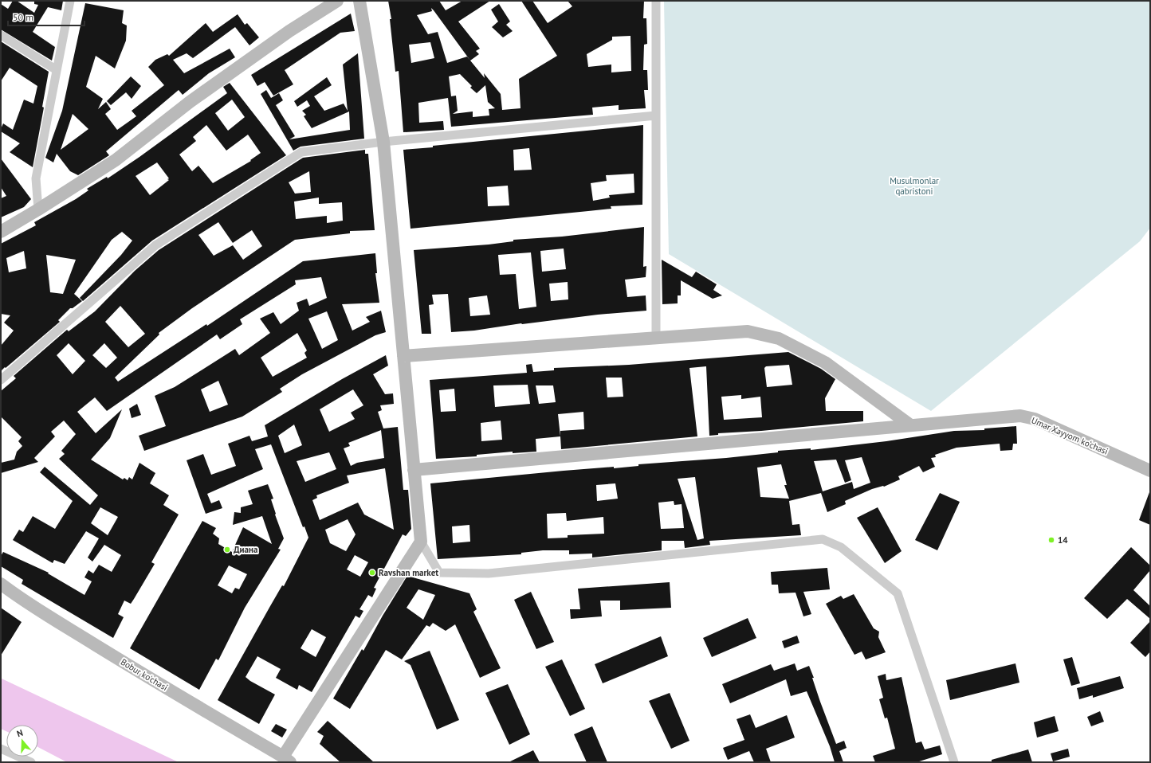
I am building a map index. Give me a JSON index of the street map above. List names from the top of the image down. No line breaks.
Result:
{"streets":{"street":["Umar Xayyom ko‘chasi","Bobur ko'chasi"]},"parks":["Musulmonlar qabristoni"],"places":["14","Диана","Ravshan market"],"scale_bar":"50 m","north":"top"}
